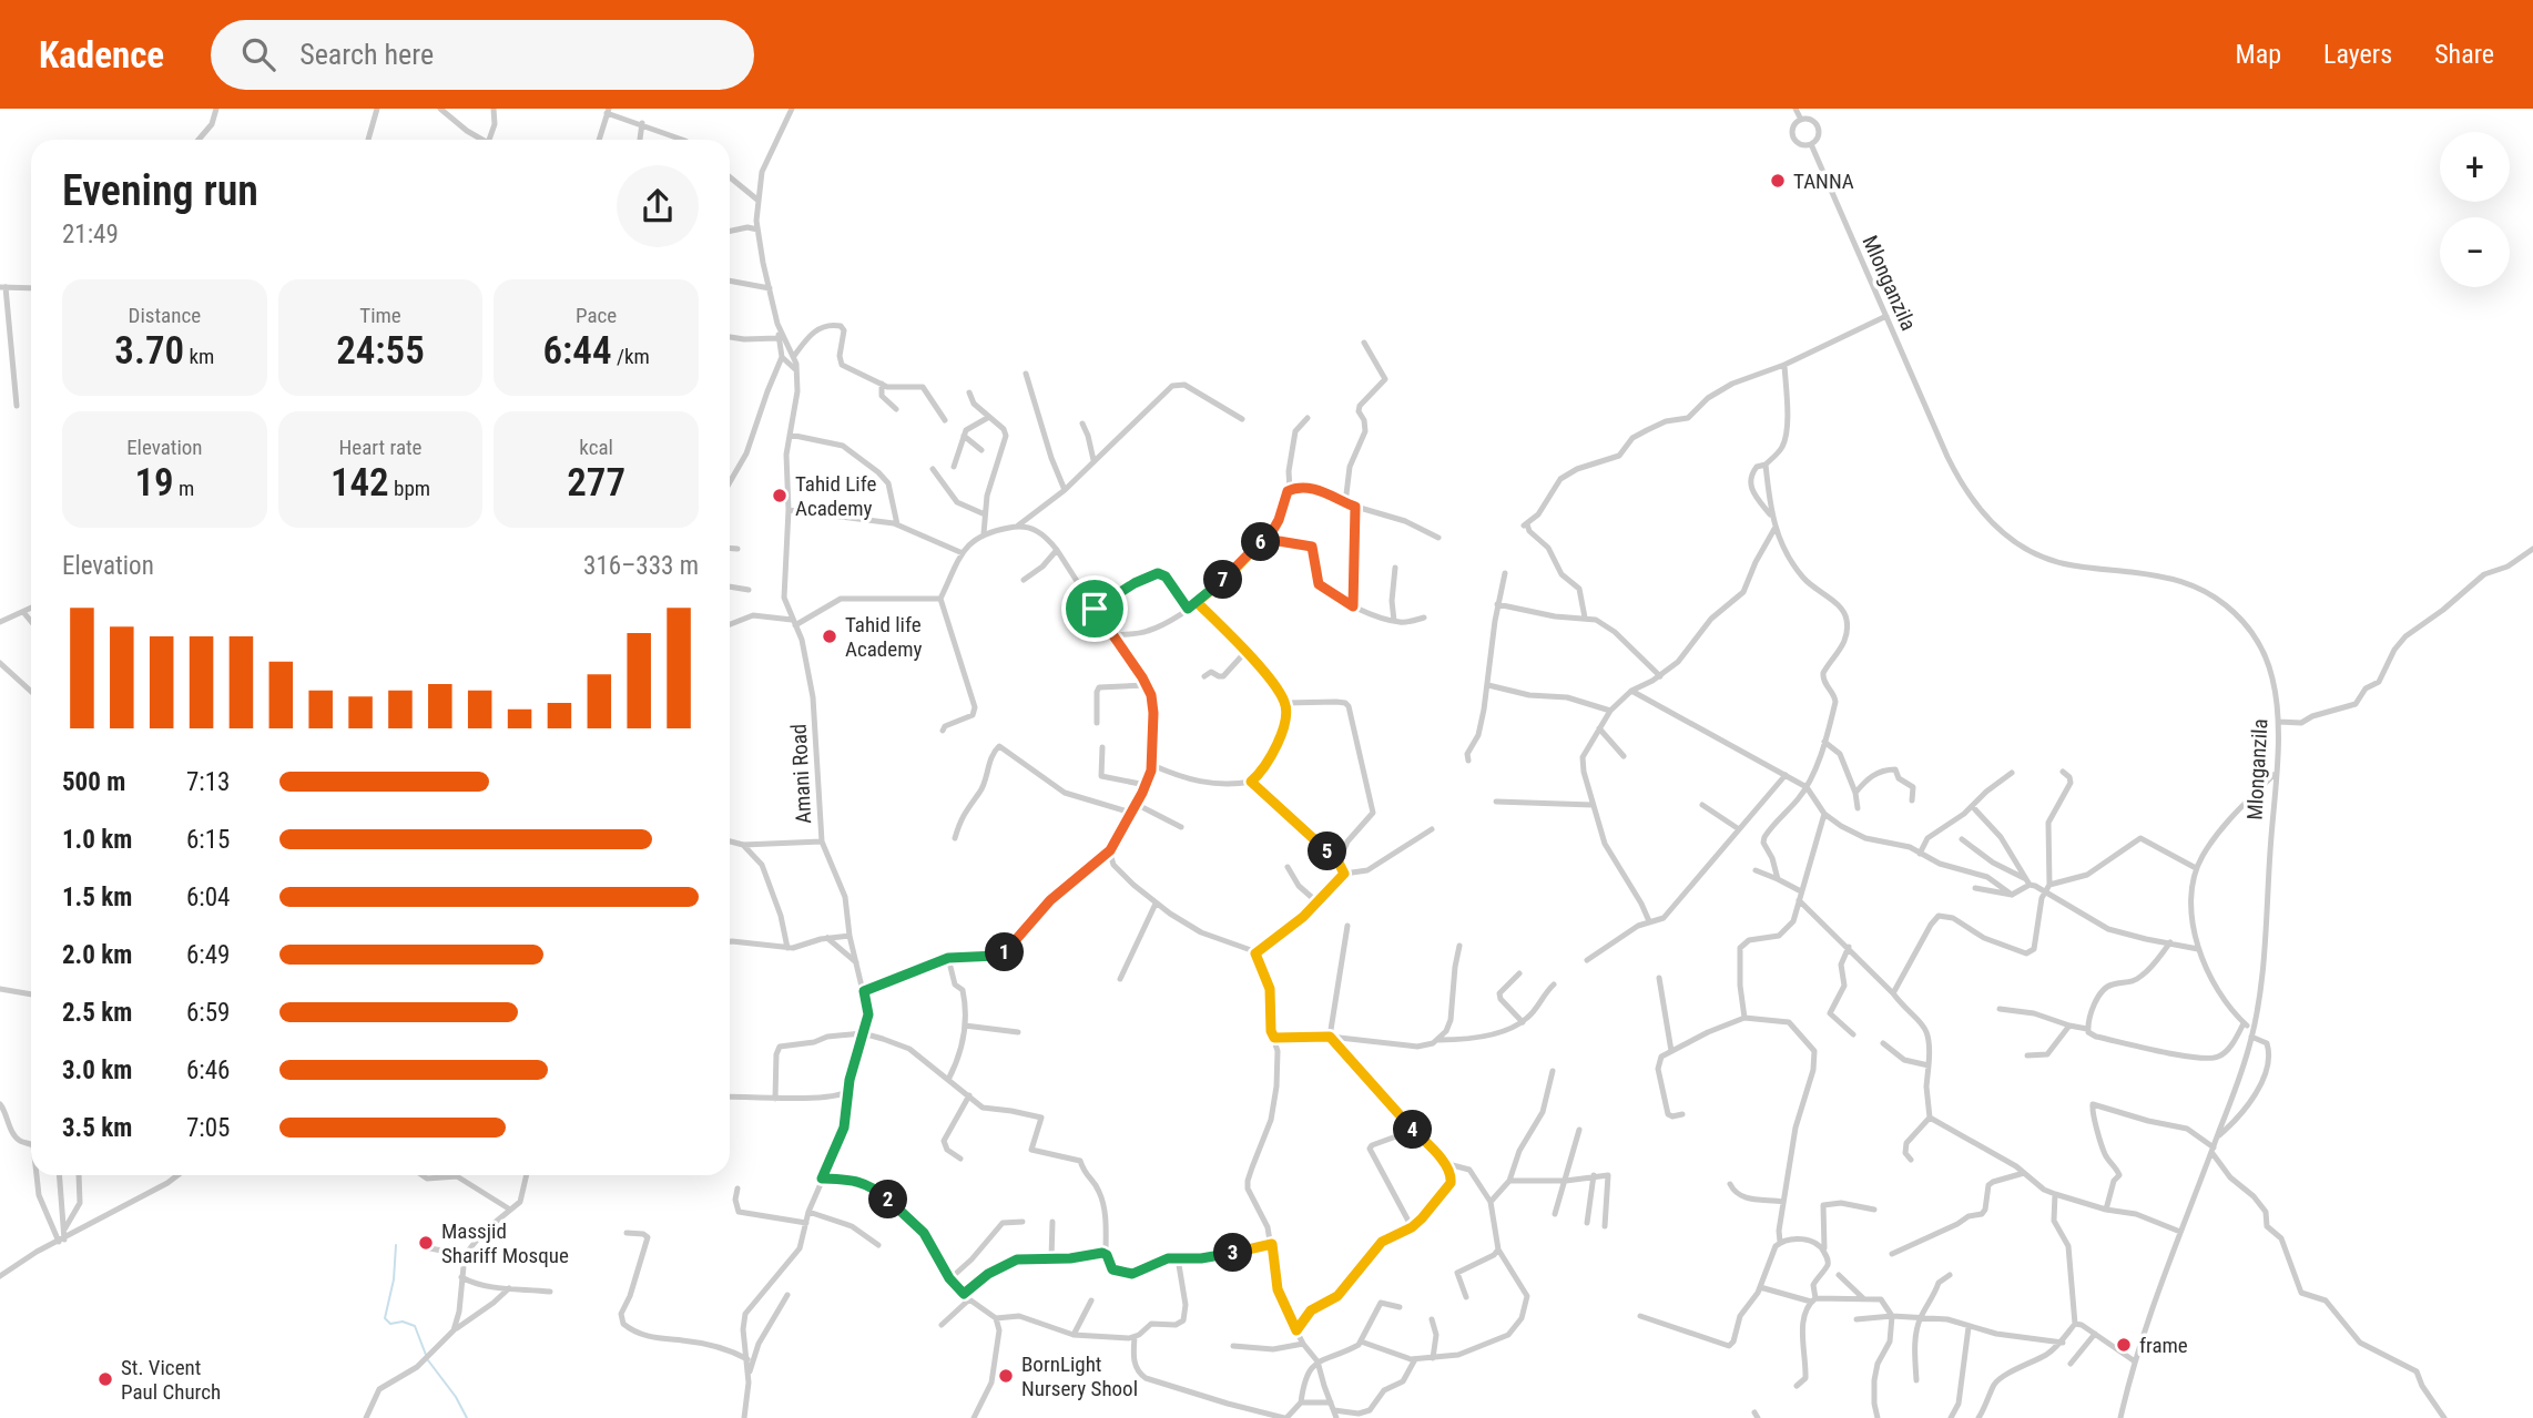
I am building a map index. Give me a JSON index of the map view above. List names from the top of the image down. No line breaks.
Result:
{"streets":{"street":["Mlonganzila","Amani Road"]},"places":["TANNA","Tahid Life Academy","Tahid life Academy","Massjid Shariff Mosque","frame","BornLight Nursery Shool","St. Vicent Paul Church"],"page":{"header":"Kadence","search":"Search here","nav":["Map","Layers","Share"],"map_buttons":["+","−"],"heading":["Evening run","21:49"],"stats":[["Distance","3.70 km"],["Time","24:55"],["Pace","6:44 /km"],["Elevation","19 m"],["Heart rate","142 bpm"],["kcal","277"]],"pins":["6","7","5","1","4","2","3"],"chart":["Elevation","316–333 m"],"list":[{"name":"500 m","note":"7:13"},{"name":"1.0 km","note":"6:15"},{"name":"1.5 km","note":"6:04"},{"name":"2.0 km","note":"6:49"},{"name":"2.5 km","note":"6:59"},{"name":"3.0 km","note":"6:46"},{"name":"3.5 km","note":"7:05"}]}}
